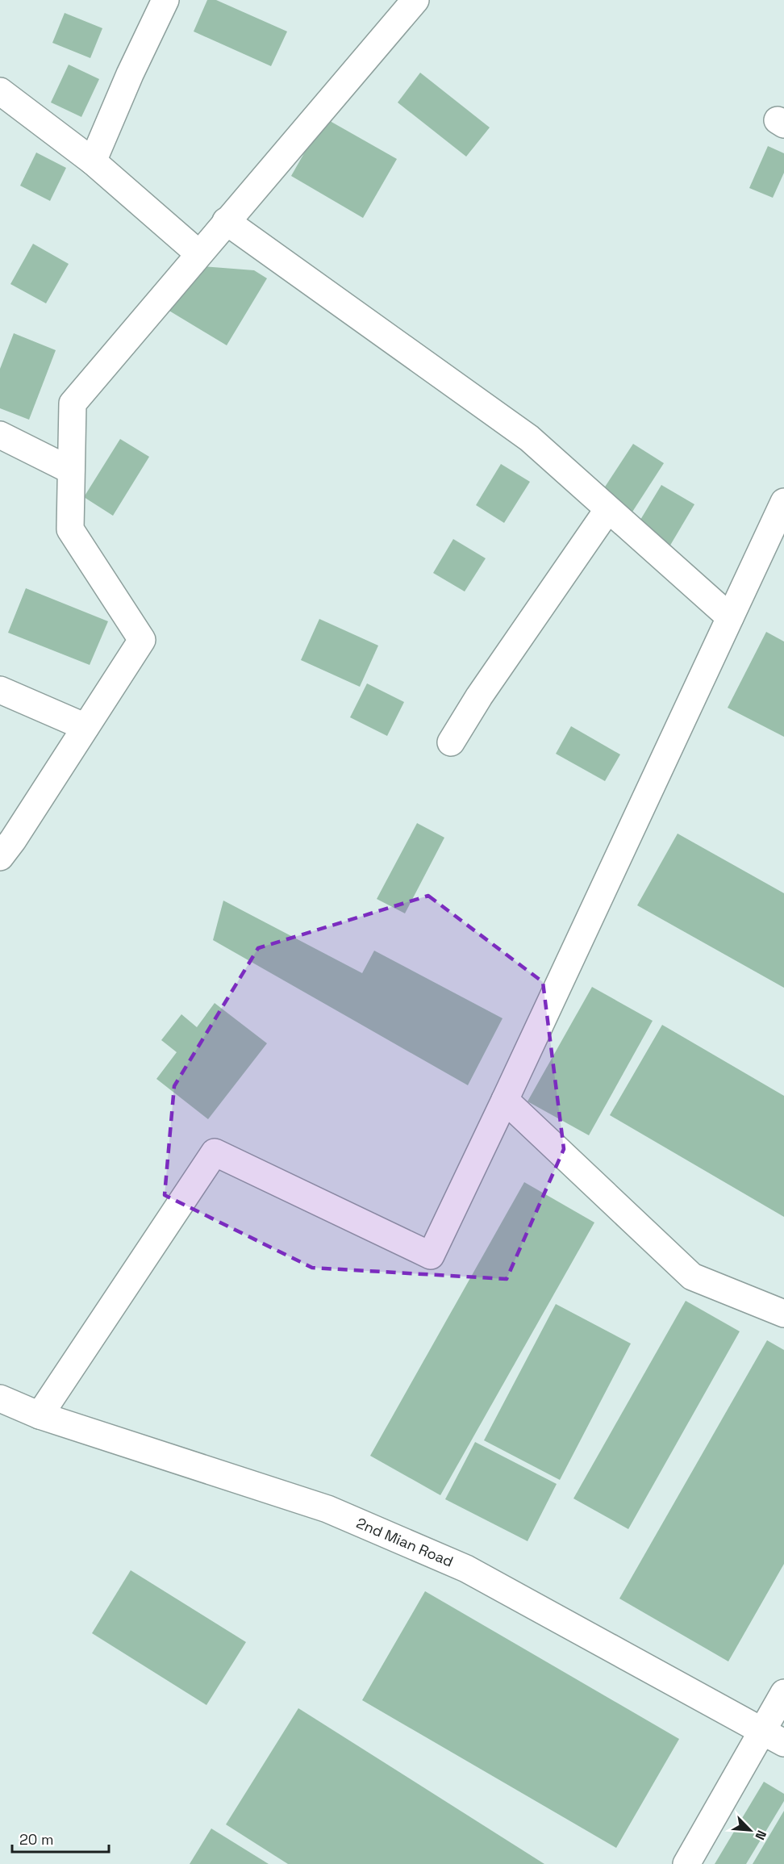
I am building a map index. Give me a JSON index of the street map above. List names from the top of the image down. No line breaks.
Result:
{"streets":{"street":["2nd Mian Road"]},"scale_bar":"20 m","north":"bottom right"}
